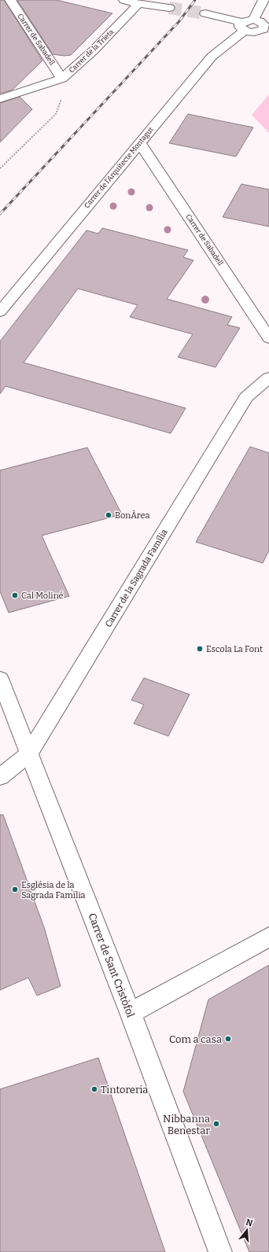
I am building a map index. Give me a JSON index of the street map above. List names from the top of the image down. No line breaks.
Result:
{"streets":{"street":["Carrer de Sabadell","Carrer de la Trieta","Carrer de l'Arquitecte Montagut","Carrer de la Sagrada Família","Carrer de Sant Cristòfol"]},"crossings":[["Carrer de Sabadell","Carrer de la Trieta"],["Carrer de Sabadell","Carrer de l'Arquitecte Montagut"],["Carrer de la Sagrada Família","Carrer de Sant Cristòfol"]],"places":["BonÀrea","Cal Moliné","Escola La Font","Església de la Sagrada Família","Com a casa","Tintoreria","Nibbanna Benestar"],"north":"top"}
